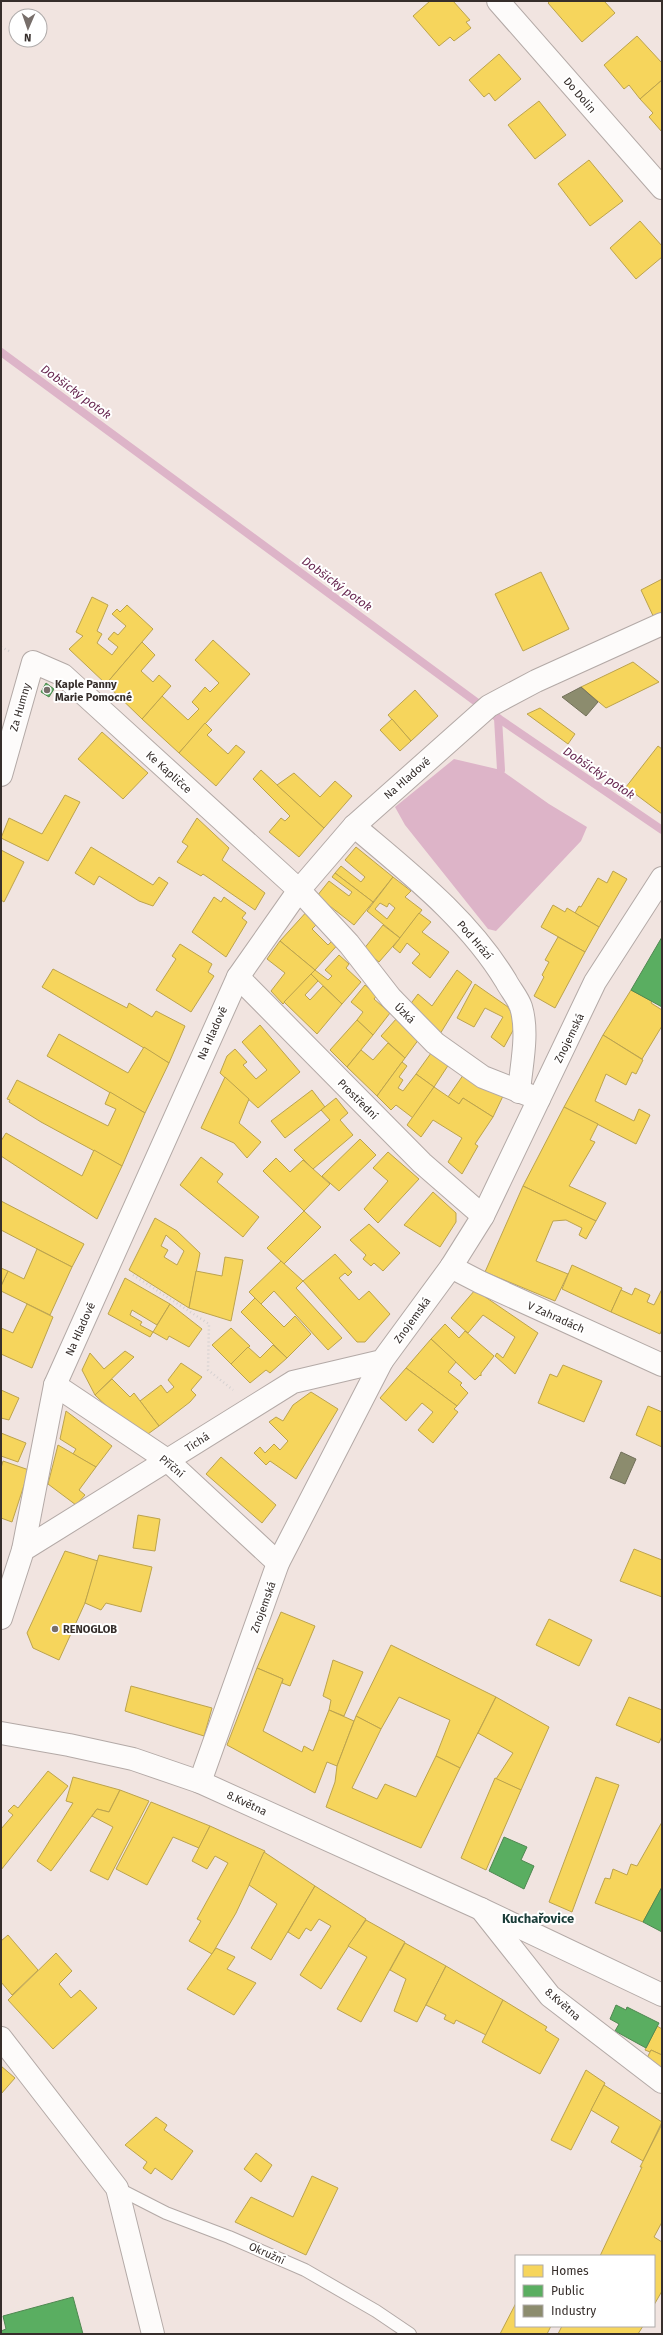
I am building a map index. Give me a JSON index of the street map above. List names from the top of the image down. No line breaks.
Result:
{"streets":{"street":["Do Dolin","Za Humny","Ke Kapličce","Na Hladově","Pod Hrází","Úzká","Znojemská","Prostřední","V Zahradách","Tichá","Příční","8.Května","Okružní"]},"crossings":[["Za Humny","Ke Kapličce"],["Ke Kapličce","Na Hladově"],["Ke Kapličce","Úzká"],["Na Hladově","Pod Hrází"],["Na Hladově","Úzká"],["Na Hladově","Prostřední"],["Na Hladově","Tichá"],["Na Hladově","Příční"],["Pod Hrází","Úzká"],["Úzká","Znojemská"],["Znojemská","Prostřední"],["Znojemská","V Zahradách"],["Znojemská","Tichá"],["Znojemská","Příční"],["Znojemská","8.Května"],["Tichá","Příční"]],"districts":["Kuchařovice"],"water":["Dobšický potok"],"places":["Kaple Panny Marie Pomocné","RENOGLOB"],"legend":["Homes","Public","Industry"],"north":"bottom"}
